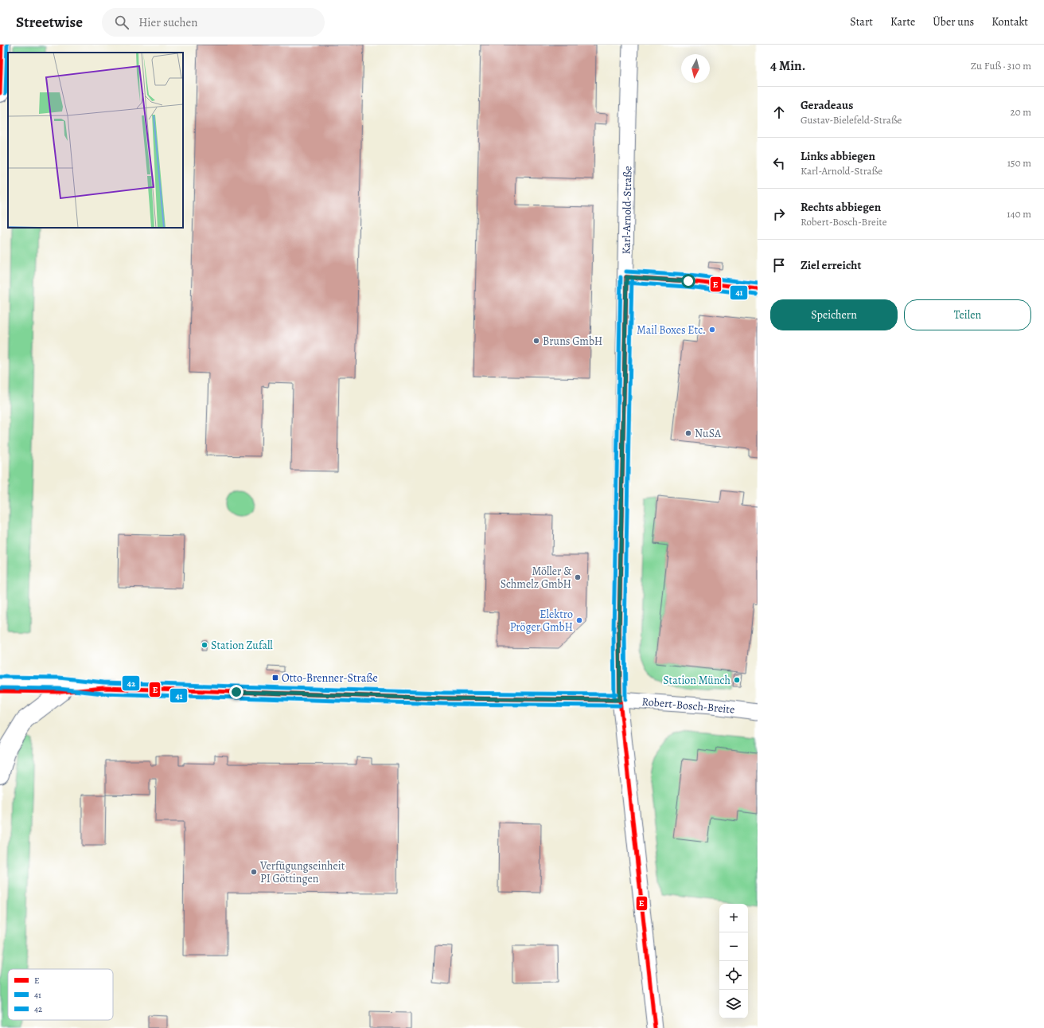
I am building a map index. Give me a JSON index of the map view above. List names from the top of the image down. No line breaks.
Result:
{"streets":{"street":["Karl-Arnold-Straße","Robert-Bosch-Breite"]},"crossings":[["Karl-Arnold-Straße","Robert-Bosch-Breite"]],"places":{"other":["Mail Boxes Etc.","Bruns GmbH","NuSA","Möller & Schmelz GmbH","Elektro Pröger GmbH","Station Zufall","Station Münch","Verfügungseinheit PI Göttingen"],"transit":["Otto-Brenner-Straße"]},"lines":["transit line E","transit line 41","transit line 42"],"legend":["E","41","42"],"north":"bottom","page":{"header":"Streetwise","search":"Hier suchen","nav":["Start","Karte","Über uns","Kontakt"],"heading":["4 Min.","Zu Fuß · 310 m"],"list":[["Geradeaus","Gustav-Bielefeld-Straße","20 m"],["Links abbiegen","Karl-Arnold-Straße","150 m"],["Rechts abbiegen","Robert-Bosch-Breite","140 m"],"Ziel erreicht"],"buttons":["Speichern","Teilen"],"map_buttons":["+","−"]}}
